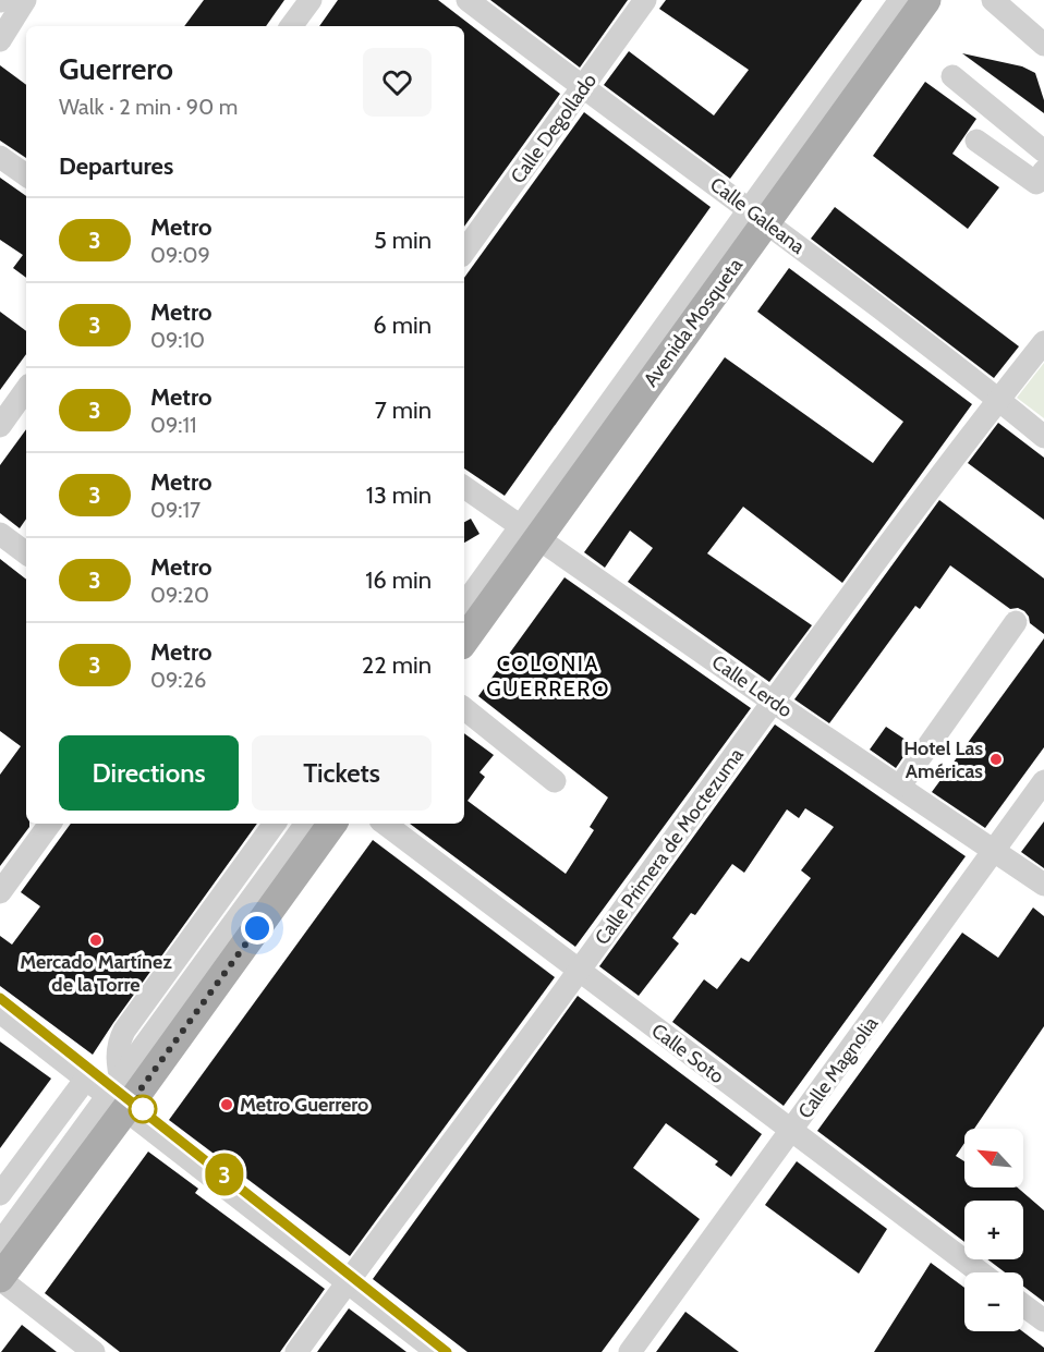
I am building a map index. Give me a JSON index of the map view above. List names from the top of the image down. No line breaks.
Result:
{"streets":{"main road":["Avenida Mosqueta"],"street":["Calle Degollado","Calle Galeana","Calle Lerdo","Calle Primera de Moctezuma","Calle Soto","Calle Magnolia"]},"crossings":[["Calle Degollado","Calle Galeana"],["Calle Galeana","Avenida Mosqueta"],["Calle Galeana","Calle Primera de Moctezuma"],["Avenida Mosqueta","Calle Lerdo"],["Calle Lerdo","Calle Primera de Moctezuma"],["Calle Lerdo","Calle Magnolia"],["Calle Primera de Moctezuma","Calle Soto"],["Calle Soto","Calle Magnolia"]],"districts":["COLONIA GUERRERO"],"places":["Hotel Las Américas","Mercado Martínez de la Torre","Metro Guerrero"],"lines":["metro line 3"],"north":"top left","page":{"on_map":"3","heading":[["Guerrero","Walk · 2 min · 90 m"],"Departures"],"list":[{"mark":"3","name":"Metro","note":"09:09","value":"5 min"},{"mark":"3","name":"Metro","note":"09:10","value":"6 min"},{"mark":"3","name":"Metro","note":"09:11","value":"7 min"},{"mark":"3","name":"Metro","note":"09:17","value":"13 min"},{"mark":"3","name":"Metro","note":"09:20","value":"16 min"},{"mark":"3","name":"Metro","note":"09:26","value":"22 min"}],"buttons":["Directions","Tickets"],"map_buttons":["+","−"]}}
